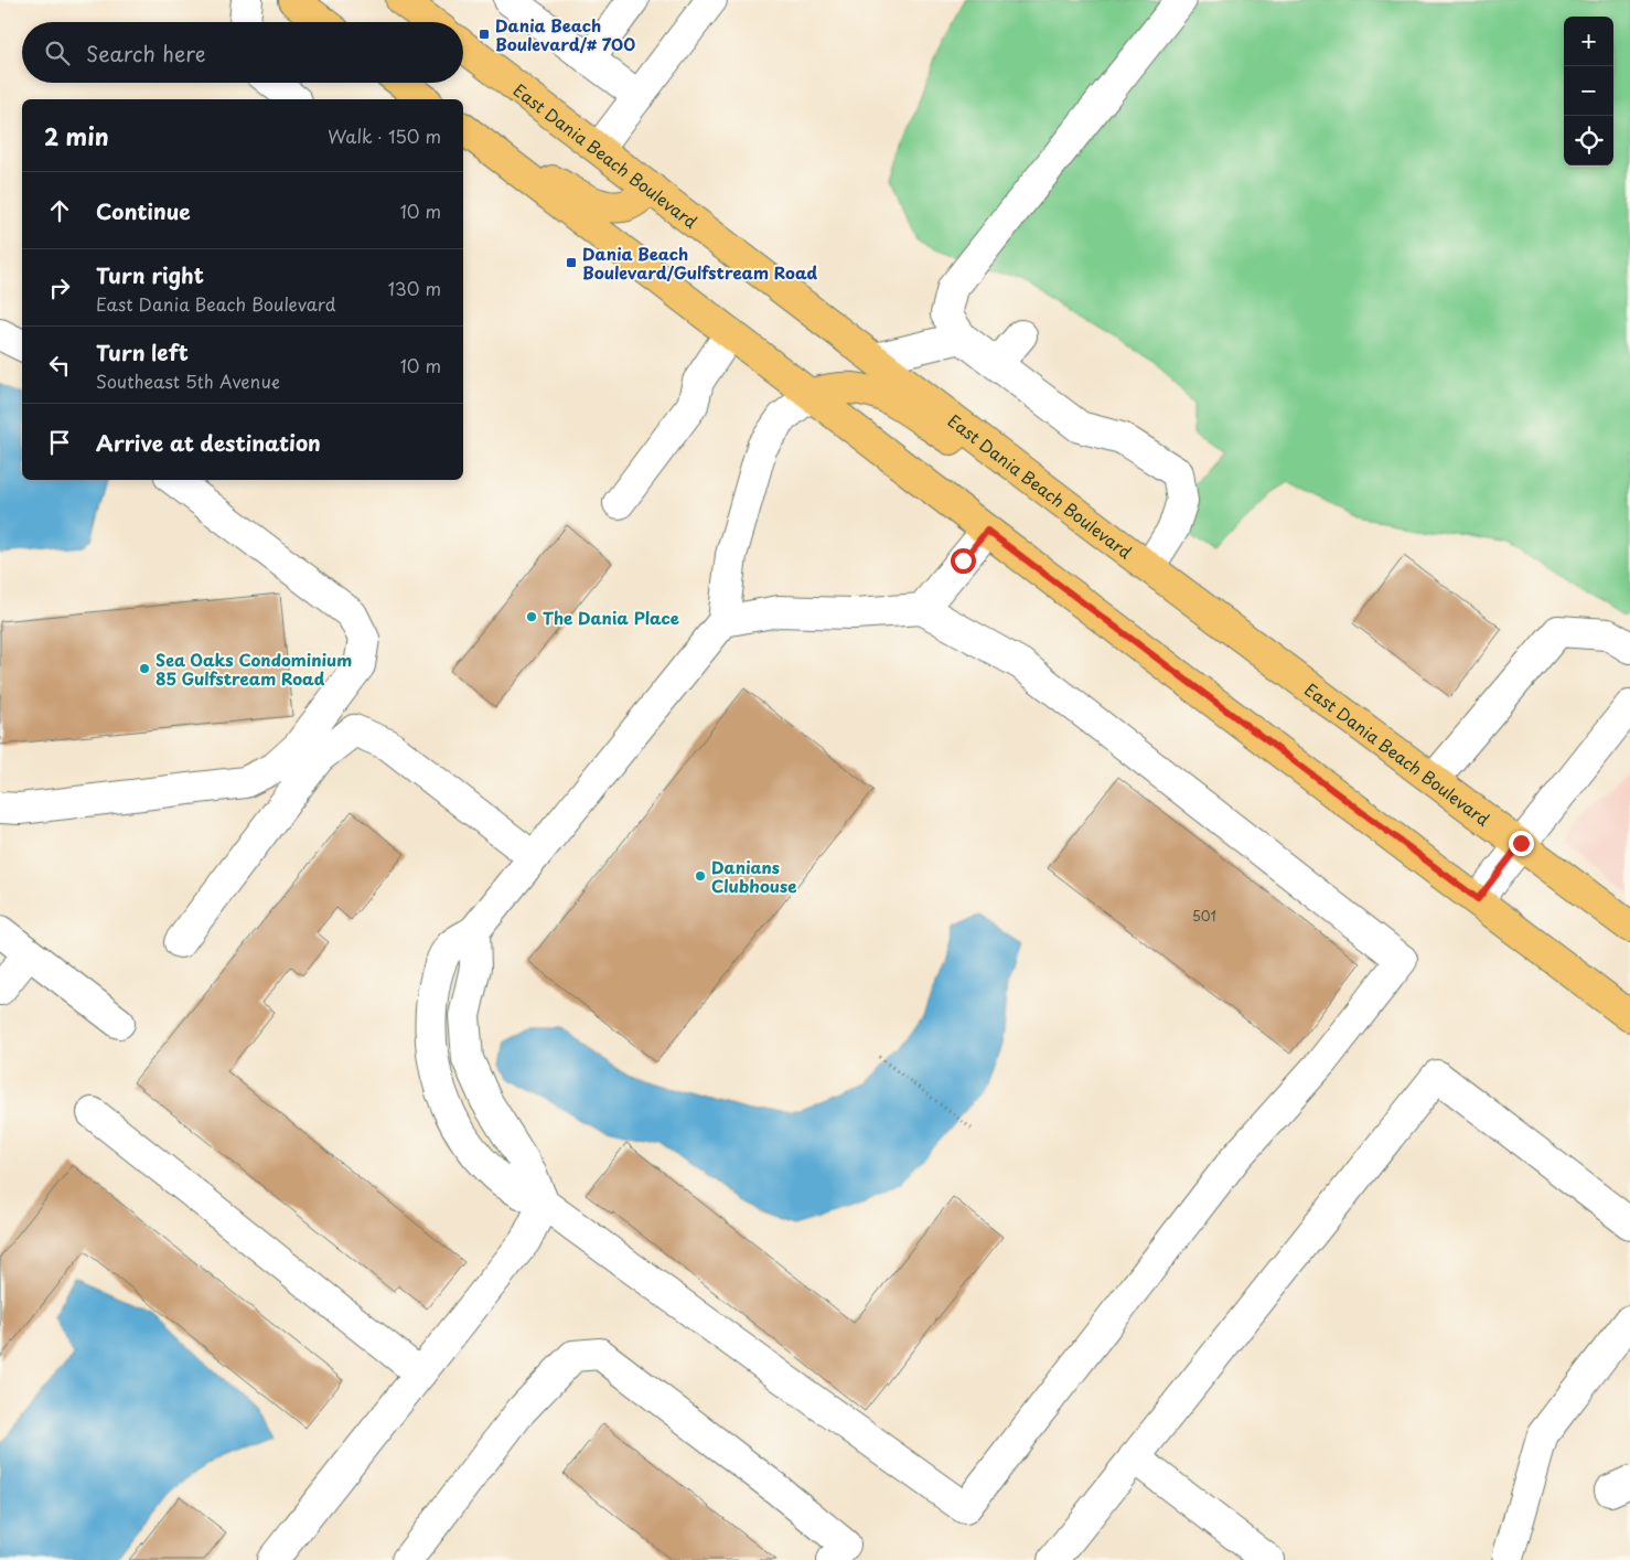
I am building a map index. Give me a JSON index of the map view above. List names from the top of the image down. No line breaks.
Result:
{"streets":{"main road":["East Dania Beach Boulevard"]},"places":{"transit":["Dania Beach Boulevard/# 700","Dania Beach Boulevard/Gulfstream Road"],"other":["The Dania Place","Sea Oaks Condominium 85 Gulfstream Road","Danians Clubhouse"]},"house_numbers":["501"],"page":{"map_buttons":["+","−"],"search":"Search here","heading":["2 min","Walk · 150 m"],"list":[["Continue","10 m"],["Turn right","East Dania Beach Boulevard","130 m"],["Turn left","Southeast 5th Avenue","10 m"],"Arrive at destination"]}}
